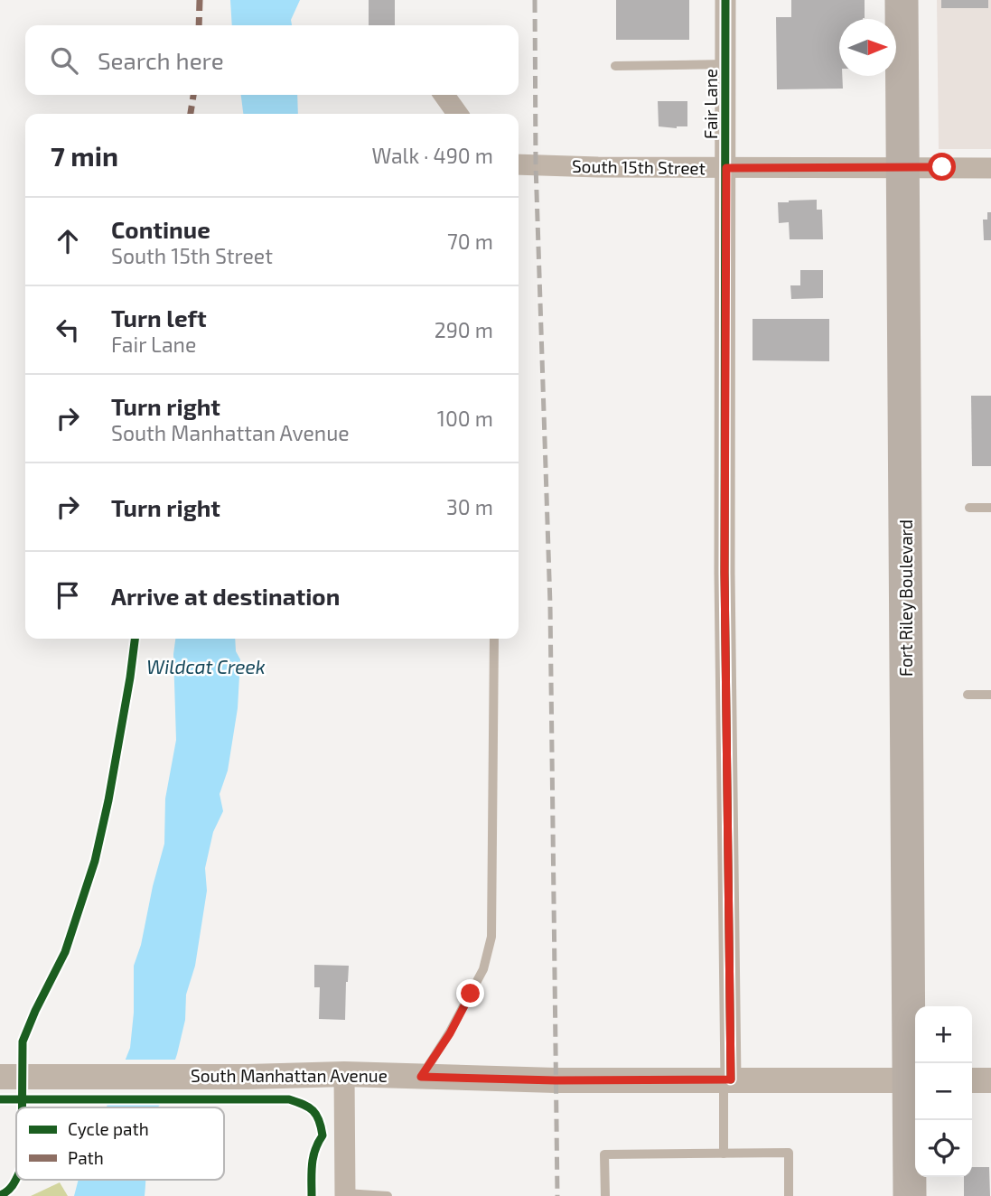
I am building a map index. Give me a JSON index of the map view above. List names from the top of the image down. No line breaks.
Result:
{"streets":{"highway":["Fort Riley Boulevard"],"street":["Fair Lane","South 15th Street","South Manhattan Avenue"]},"crossings":[["Fair Lane","South 15th Street"],["Fair Lane","South Manhattan Avenue"],["South 15th Street","Fort Riley Boulevard"],["Fort Riley Boulevard","South Manhattan Avenue"]],"water":["Wildcat Creek"],"legend":["Cycle path","Path"],"north":"right","page":{"search":"Search here","heading":["7 min","Walk · 490 m"],"list":[["Continue","South 15th Street","70 m"],["Turn left","Fair Lane","290 m"],["Turn right","South Manhattan Avenue","100 m"],["Turn right","30 m"],"Arrive at destination"],"map_buttons":["+","−"]}}
